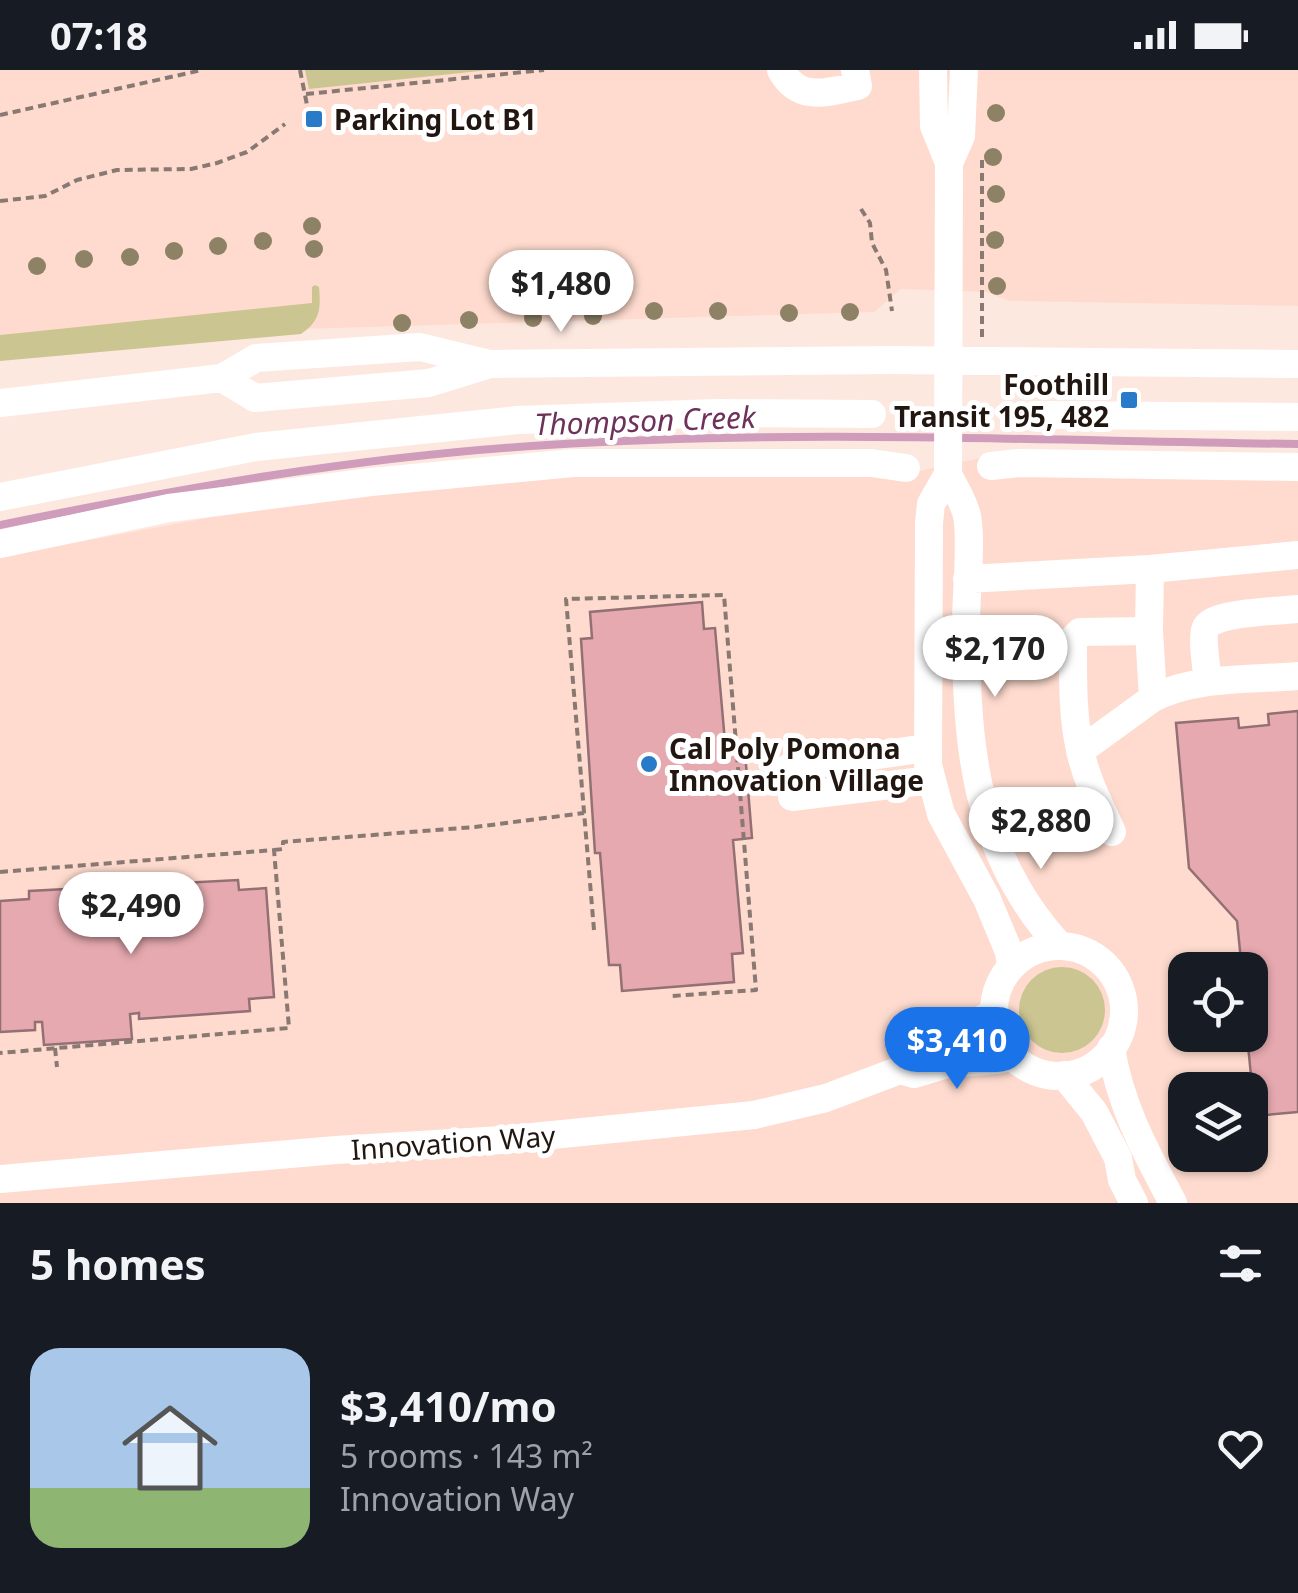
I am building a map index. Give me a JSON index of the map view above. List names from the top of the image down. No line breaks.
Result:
{"streets":{"street":["Innovation Way"]},"water":["Thompson Creek"],"places":{"transit":["Parking Lot B1","Foothill Transit 195, 482"],"other":["Cal Poly Pomona Innovation Village"]},"page":{"status":"07:18","price":["$1,480","$2,170","$2,880","$2,490","$3,410"],"heading":"5 homes","list":[{"name":"$3,410/mo","note":"5 rooms · 143 m² · Innovation Way"}]}}
